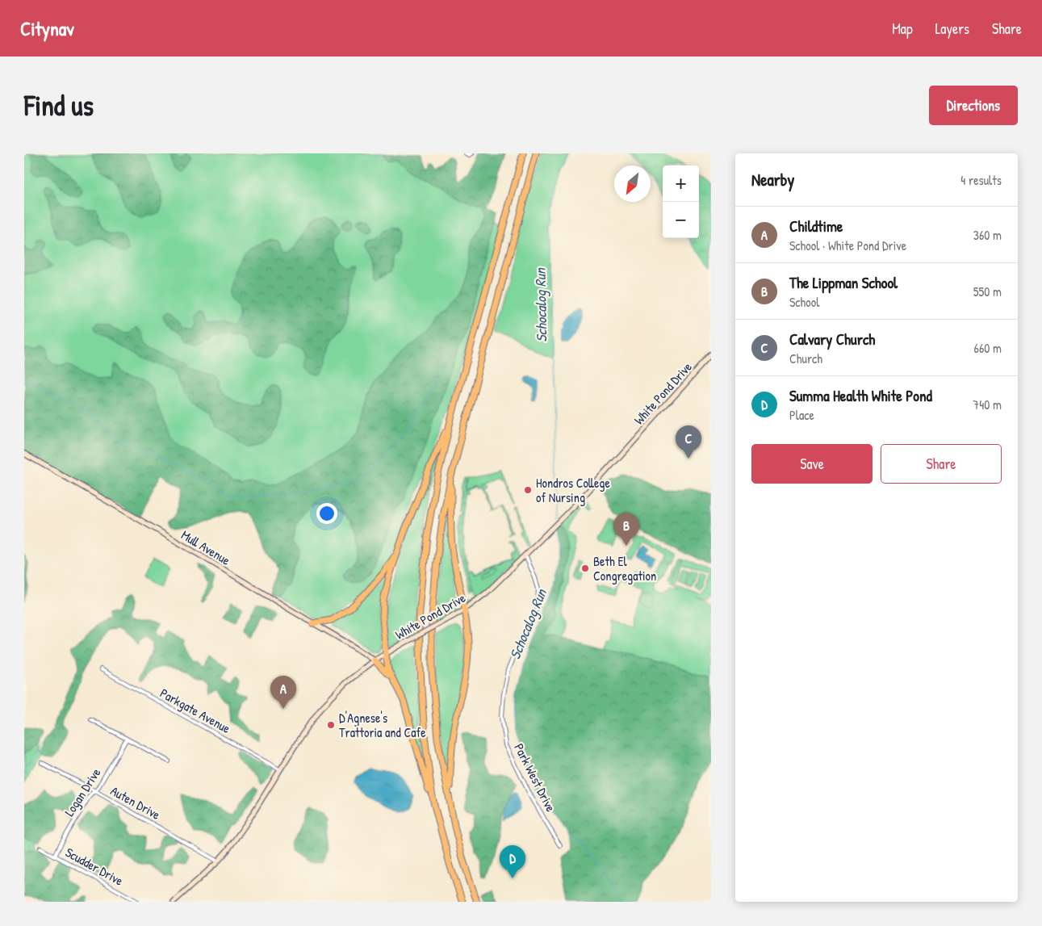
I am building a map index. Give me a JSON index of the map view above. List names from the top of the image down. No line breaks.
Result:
{"streets":{"street":["White Pond Drive","Mull Avenue","Parkgate Avenue","Park West Drive","Logan Drive","Auten Drive","Scudder Drive"]},"crossings":[["White Pond Drive","Mull Avenue"],["White Pond Drive","Parkgate Avenue"],["White Pond Drive","Park West Drive"],["White Pond Drive","Auten Drive"],["Logan Drive","Auten Drive"],["Logan Drive","Scudder Drive"]],"water":["Schocalog Run"],"places":["Hondros College of Nursing","Beth El Congregation","D'Agnese's Trattoria and Cafe"],"north":"bottom left","page":{"header":"Citynav","nav":["Map","Layers","Share"],"buttons":["Directions",["Save","Share"]],"title":"Find us","heading":["Nearby","4 results"],"map_buttons":["+","−"],"list":[{"mark":"A","name":"Childtime","note":"School · White Pond Drive","value":"360 m"},{"mark":"B","name":"The Lippman School","note":"School","value":"550 m"},{"mark":"C","name":"Calvary Church","note":"Church","value":"660 m"},{"mark":"D","name":"Summa Health White Pond","note":"Place","value":"740 m"}],"pins":["C","B","A","D"]}}
